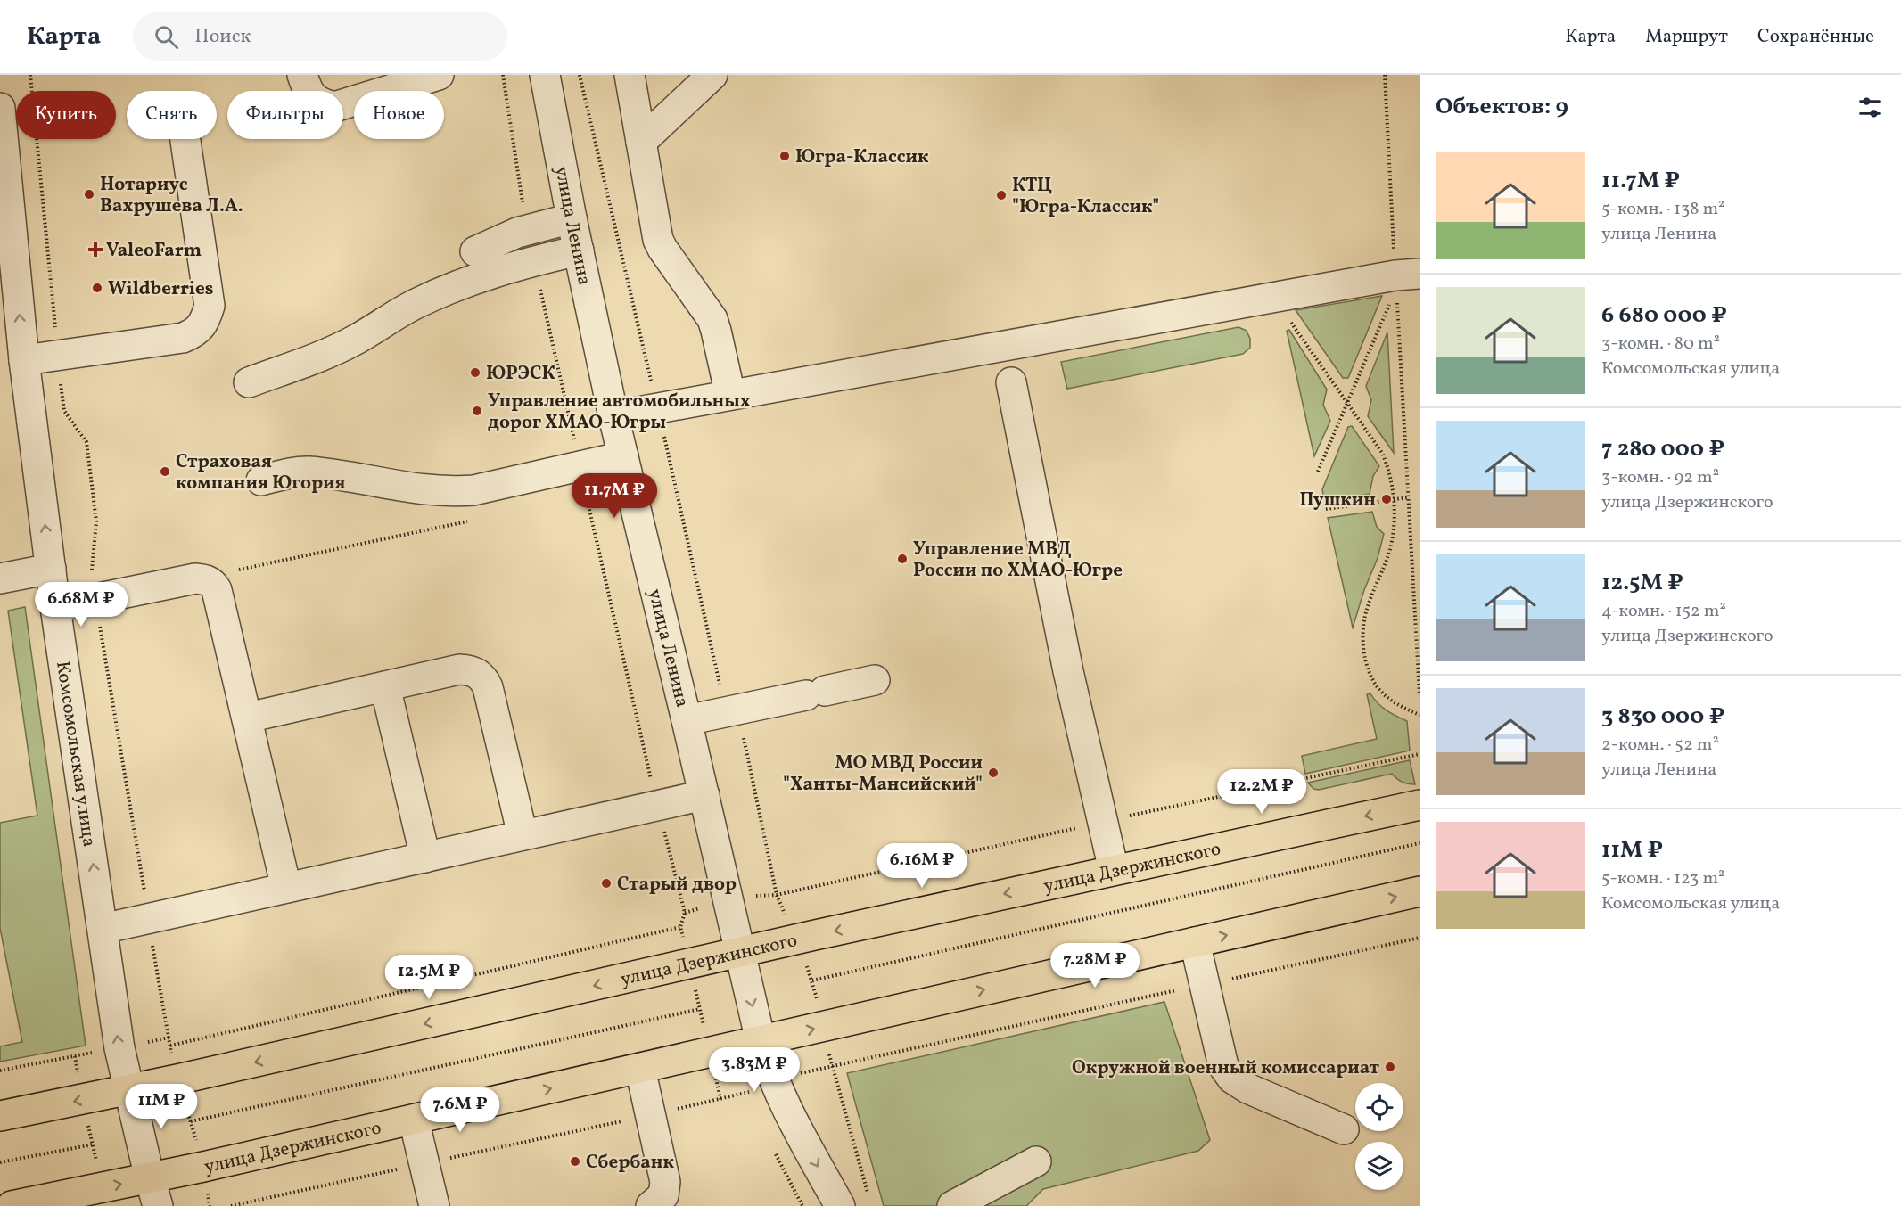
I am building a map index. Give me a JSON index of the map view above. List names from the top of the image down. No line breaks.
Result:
{"streets":{"main road":["улица Дзержинского"],"street":["улица Ленина","Комсомольская улица"]},"crossings":[["улица Ленина","улица Дзержинского"],["Комсомольская улица","улица Дзержинского"]],"places":{"other":["Югра-Классик","Нотариус Вахрушева Л.А.","КТЦ \"Югра-Классик\"","Wildberries","ЮРЭСК","Управление автомобильных дорог ХМАО-Югры","Страховая компания Югория","Пушкин","Управление МВД России по ХМАО-Югре","МО МВД России \"Ханты-Мансийский\"","Старый двор","Окружной военный комиссариат","Сбербанк"],"health":["ValeoFarm"]},"page":{"header":"Карта","search":"Поиск","nav":["Карта","Маршрут","Сохранённые"],"heading":"Объектов: 9","chip":["Купить","Снять","Фильтры","Новое"],"list":[{"name":"11.7M ₽","note":"5-комн. · 138 m² · улица Ленина"},{"name":"6 680 000 ₽","note":"3-комн. · 80 m² · Комсомольская улица"},{"name":"7 280 000 ₽","note":"3-комн. · 92 m² · улица Дзержинского"},{"name":"12.5M ₽","note":"4-комн. · 152 m² · улица Дзержинского"},{"name":"3 830 000 ₽","note":"2-комн. · 52 m² · улица Ленина"},{"name":"11M ₽","note":"5-комн. · 123 m² · Комсомольская улица"}],"price":["11.7M ₽","6.68M ₽","12.2M ₽","6.16M ₽","7.28M ₽","12.5M ₽","3.83M ₽","11M ₽","7.6M ₽"]}}
